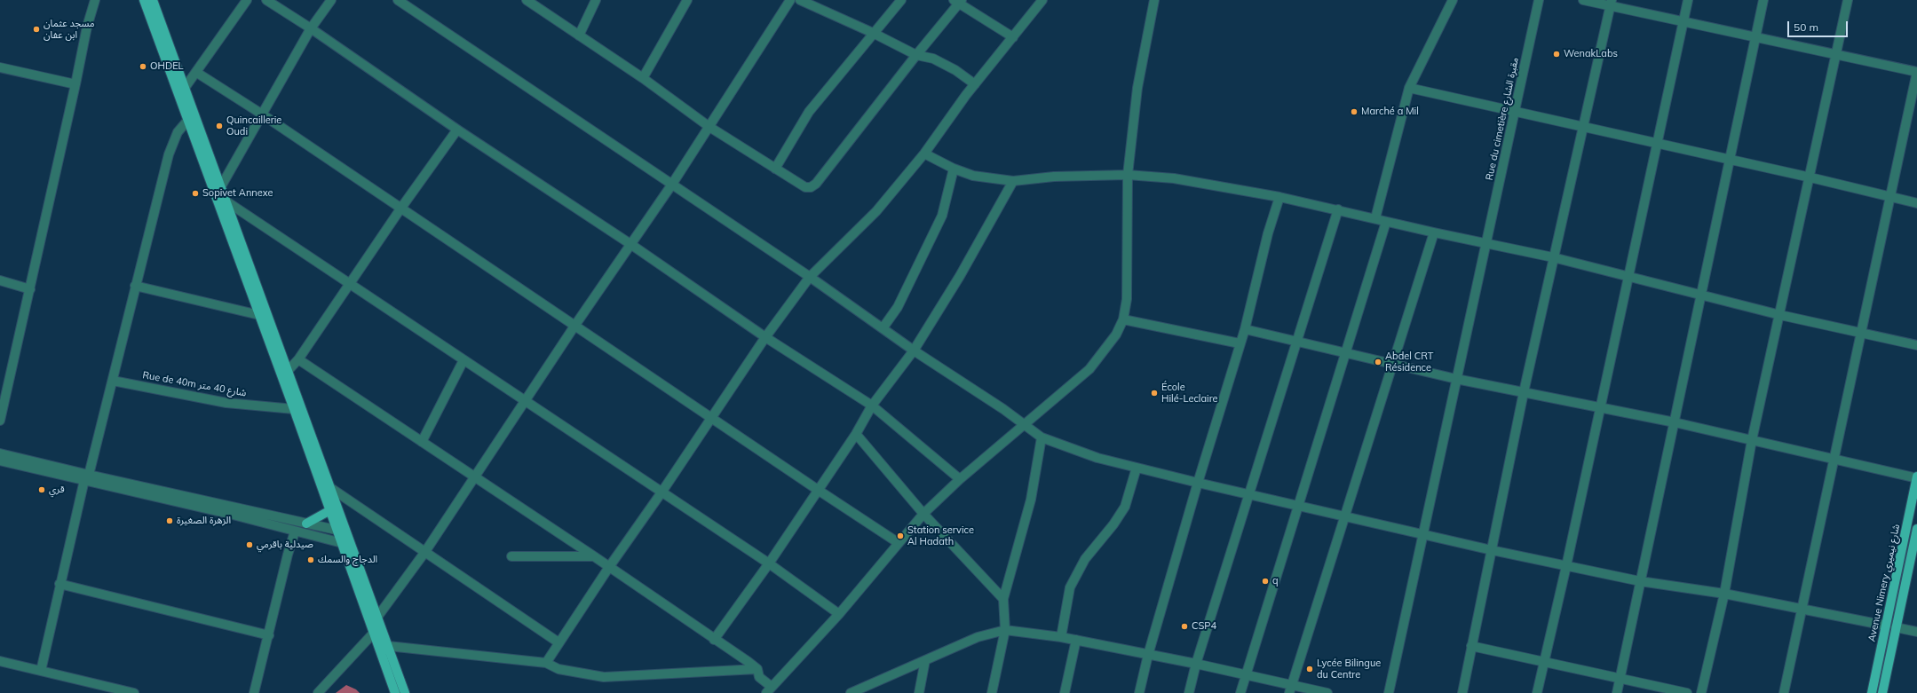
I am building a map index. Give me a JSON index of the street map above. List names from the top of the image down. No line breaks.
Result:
{"streets":{"main road":["Avenue Nimery شارع نيميري"],"street":["Rue du cimetière مقبرة الشارع","Rue de 40m شارع 40 متر"]},"places":["مسجد عثمان ابن عفان","WenakLabs","OHDEL","Marché a Mil","Quincaillerie Oudi","Sopivet Annexe","Abdel CRT Résidence","École Hilé-Leclaire","قري","الزهرة الصغيرة","Station service Al Hadath","صيدلية باقرمي","الدجاج والسمك","q","CSP4","Lycée Bilingue du Centre"],"scale_bar":"50 m"}
